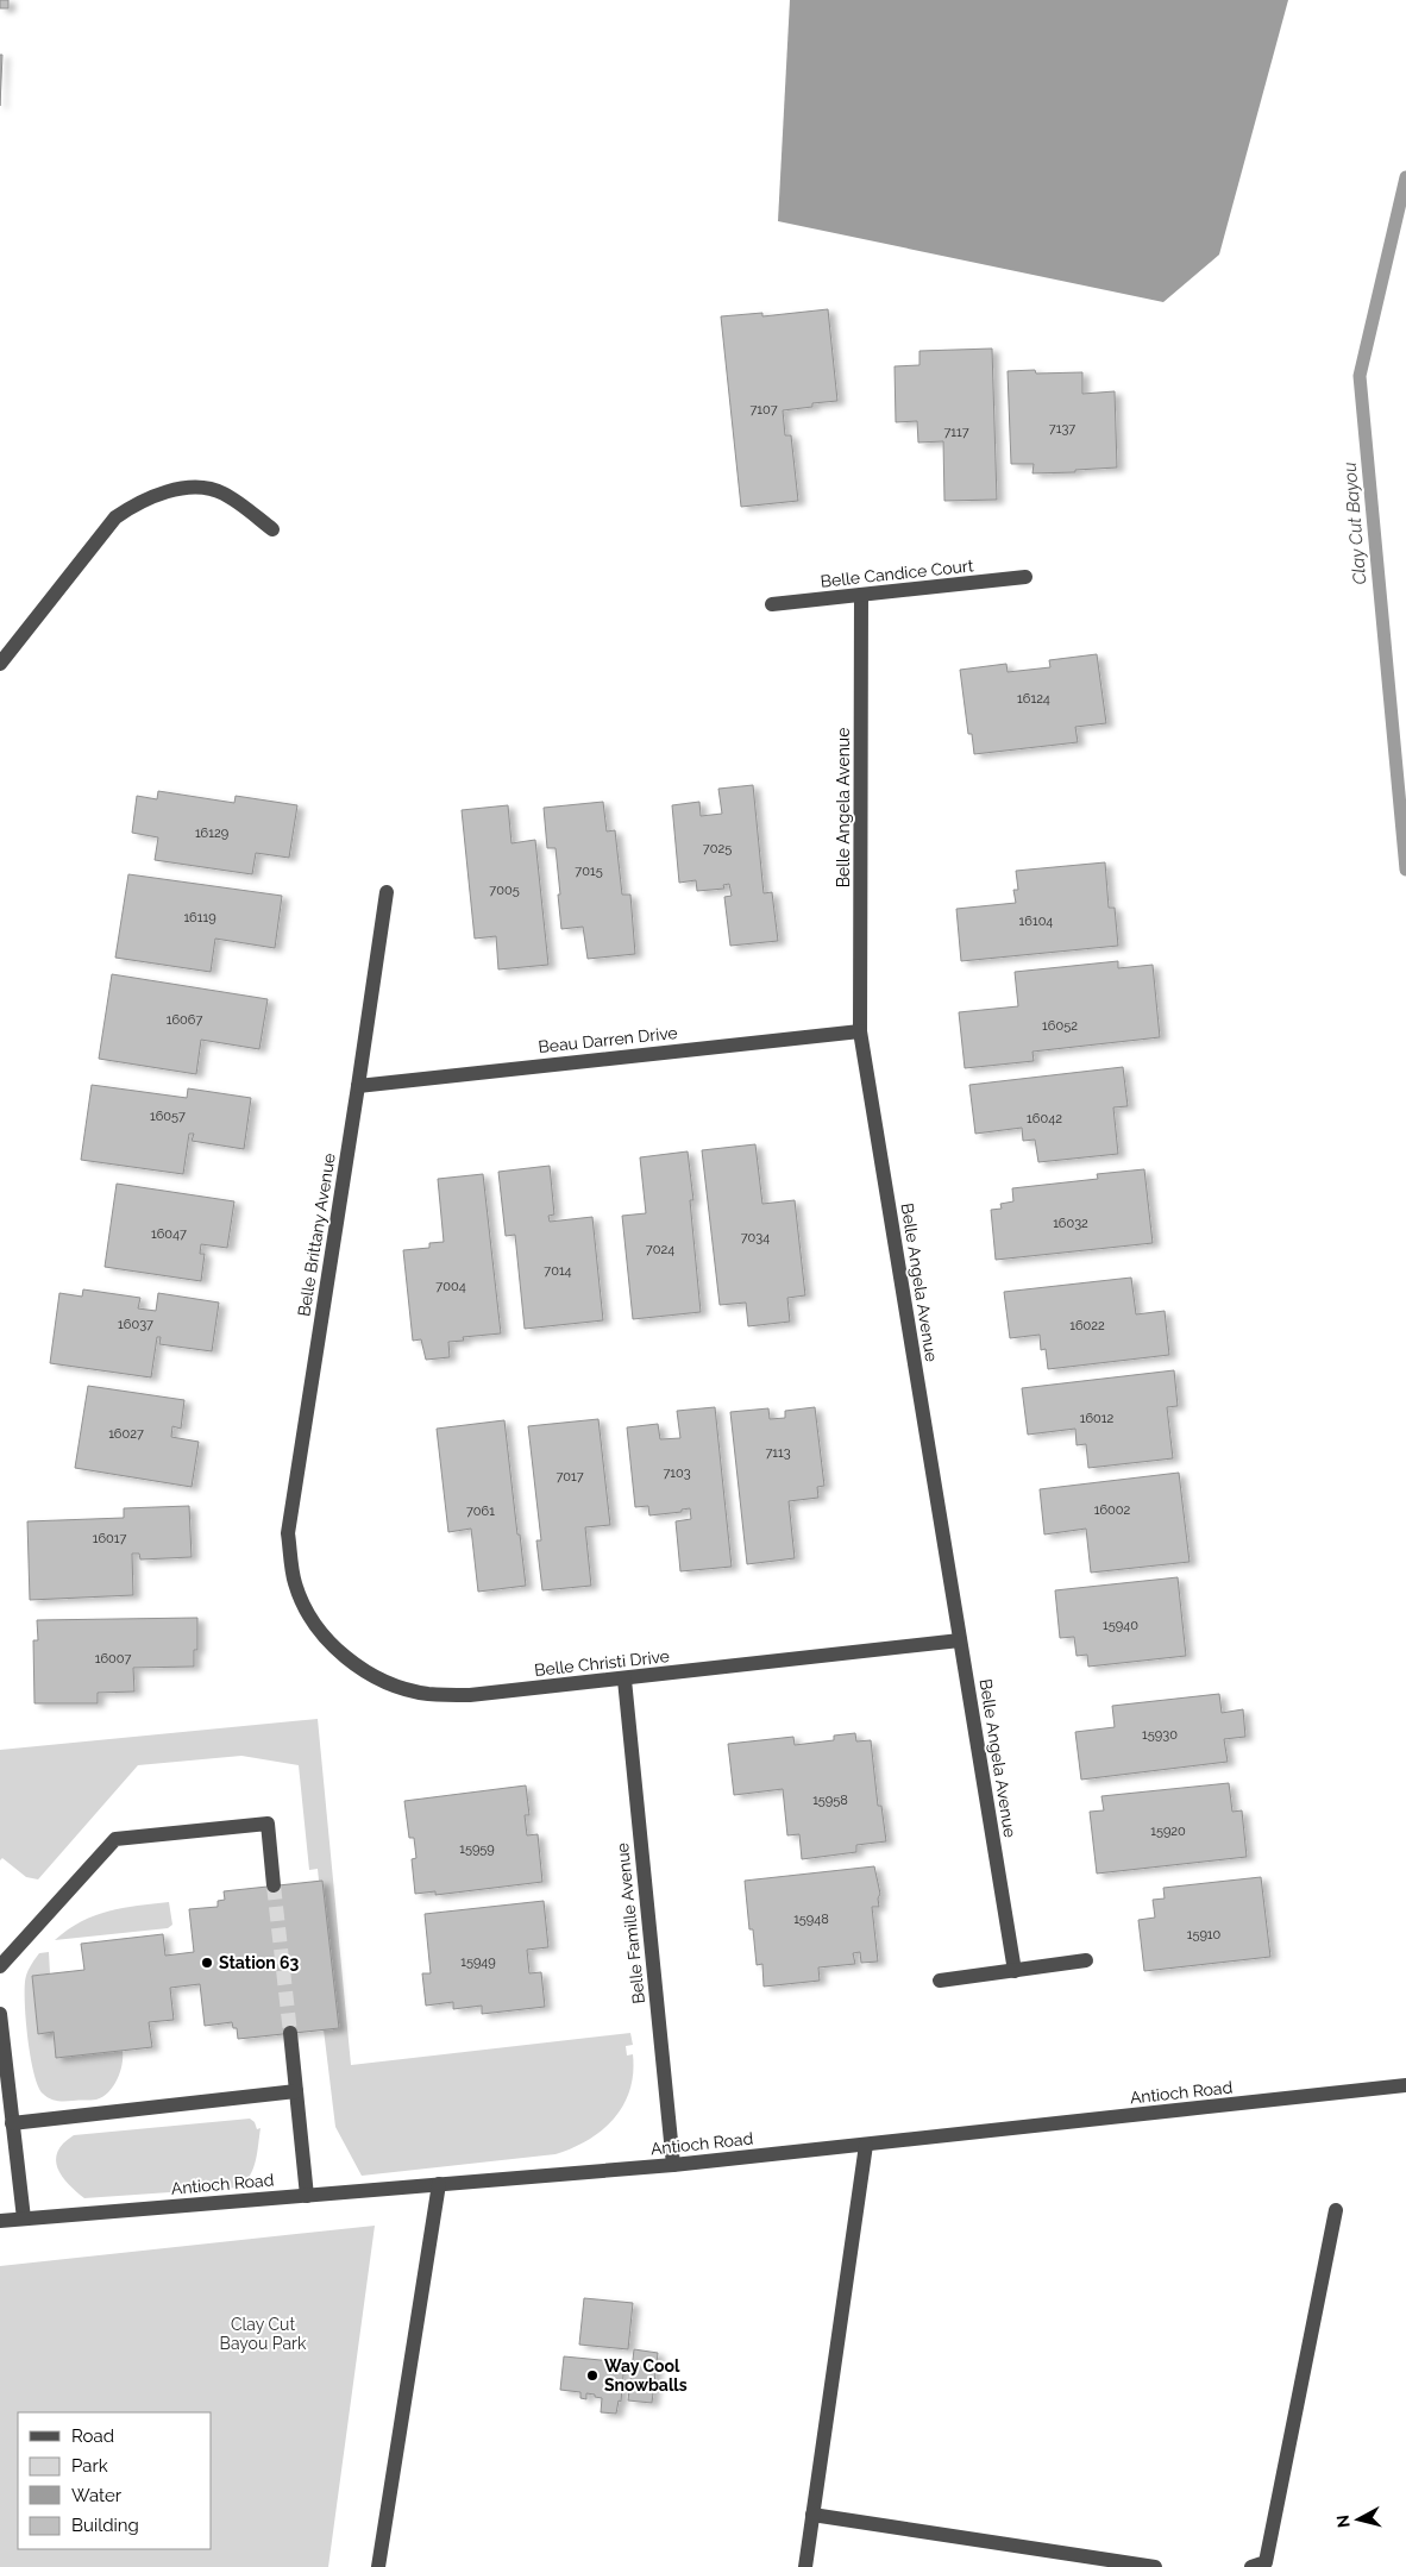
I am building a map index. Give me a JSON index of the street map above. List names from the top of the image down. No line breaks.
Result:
{"streets":{"street":["Belle Candice Court","Belle Angela Avenue","Beau Darren Drive","Belle Brittany Avenue","Belle Christi Drive","Belle Famille Avenue","Antioch Road"]},"crossings":[["Belle Candice Court","Belle Angela Avenue"],["Belle Angela Avenue","Beau Darren Drive"],["Belle Angela Avenue","Belle Christi Drive"],["Beau Darren Drive","Belle Brittany Avenue"],["Belle Brittany Avenue","Belle Christi Drive"],["Belle Christi Drive","Belle Famille Avenue"],["Belle Famille Avenue","Antioch Road"]],"water":["Clay Cut Bayou"],"parks":["Clay Cut Bayou Park"],"places":["Station 63","Way Cool Snowballs"],"house_numbers":["7107","7137","7117","16124","16129","7025","7015","7005","16119","16104","16067","16052","16057","16042","16032","16047","7034","7024","7014","7004","16037","16022","16012","16027","7113","7103","7017","16002","7061","16017","15940","16007","15930","15958","15920","15959","15948","15910","15949"],"legend":["Road","Park","Water","Building"],"north":"left"}
